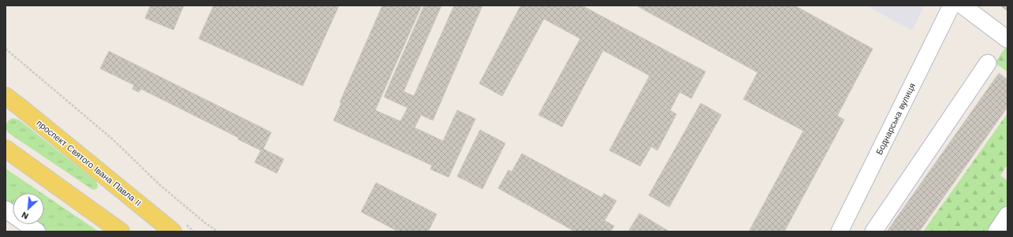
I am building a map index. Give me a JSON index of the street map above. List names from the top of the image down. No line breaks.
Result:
{"streets":{"main road":["проспект Святого Івана Павла II"],"street":["Боднарська вулиця"]},"north":"bottom left"}
